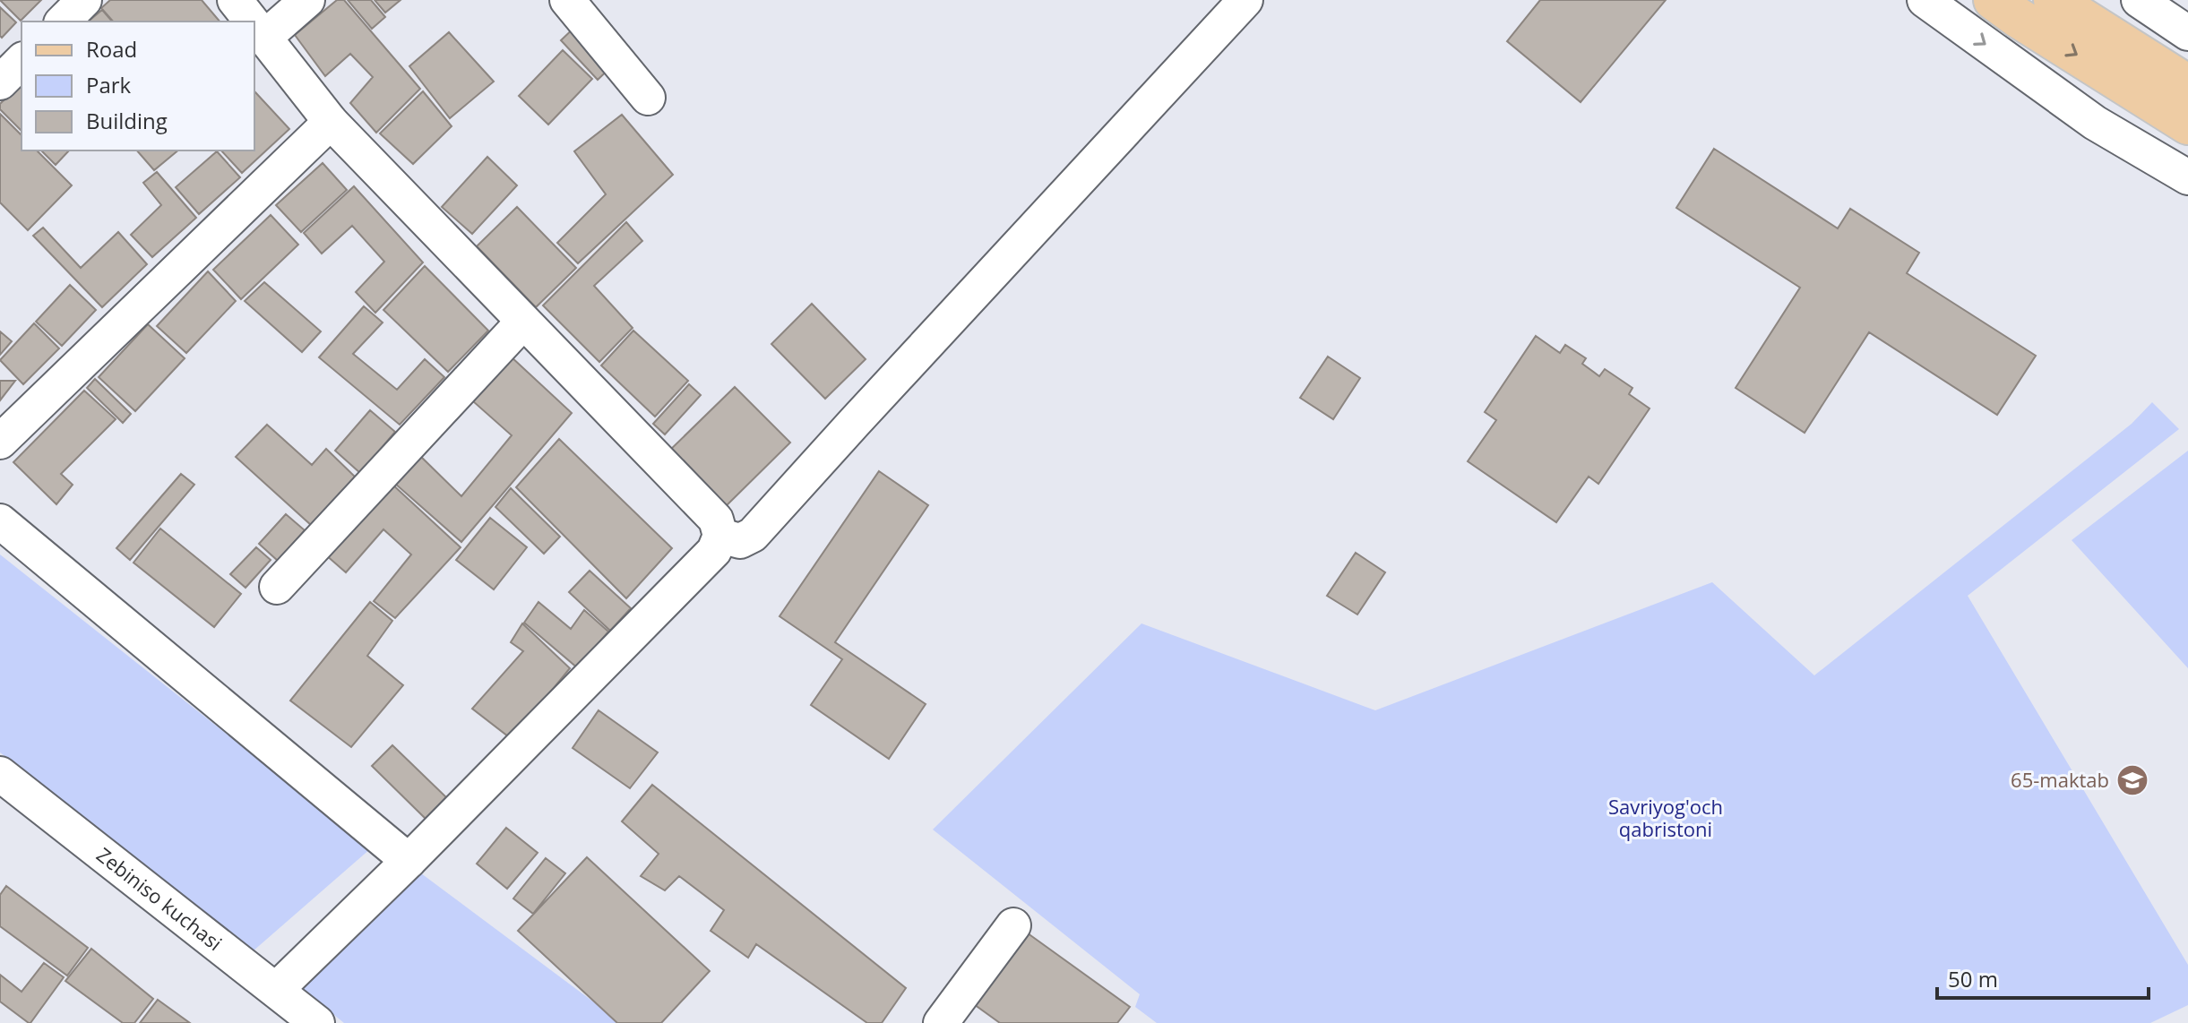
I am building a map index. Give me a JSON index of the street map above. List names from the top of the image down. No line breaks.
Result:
{"streets":{"street":["Zebiniso kuchasi"]},"parks":["Savriyog'och qabristoni"],"places":{"school or university":["65-maktab"]},"legend":["Road","Park","Building"],"scale_bar":"50 m"}
